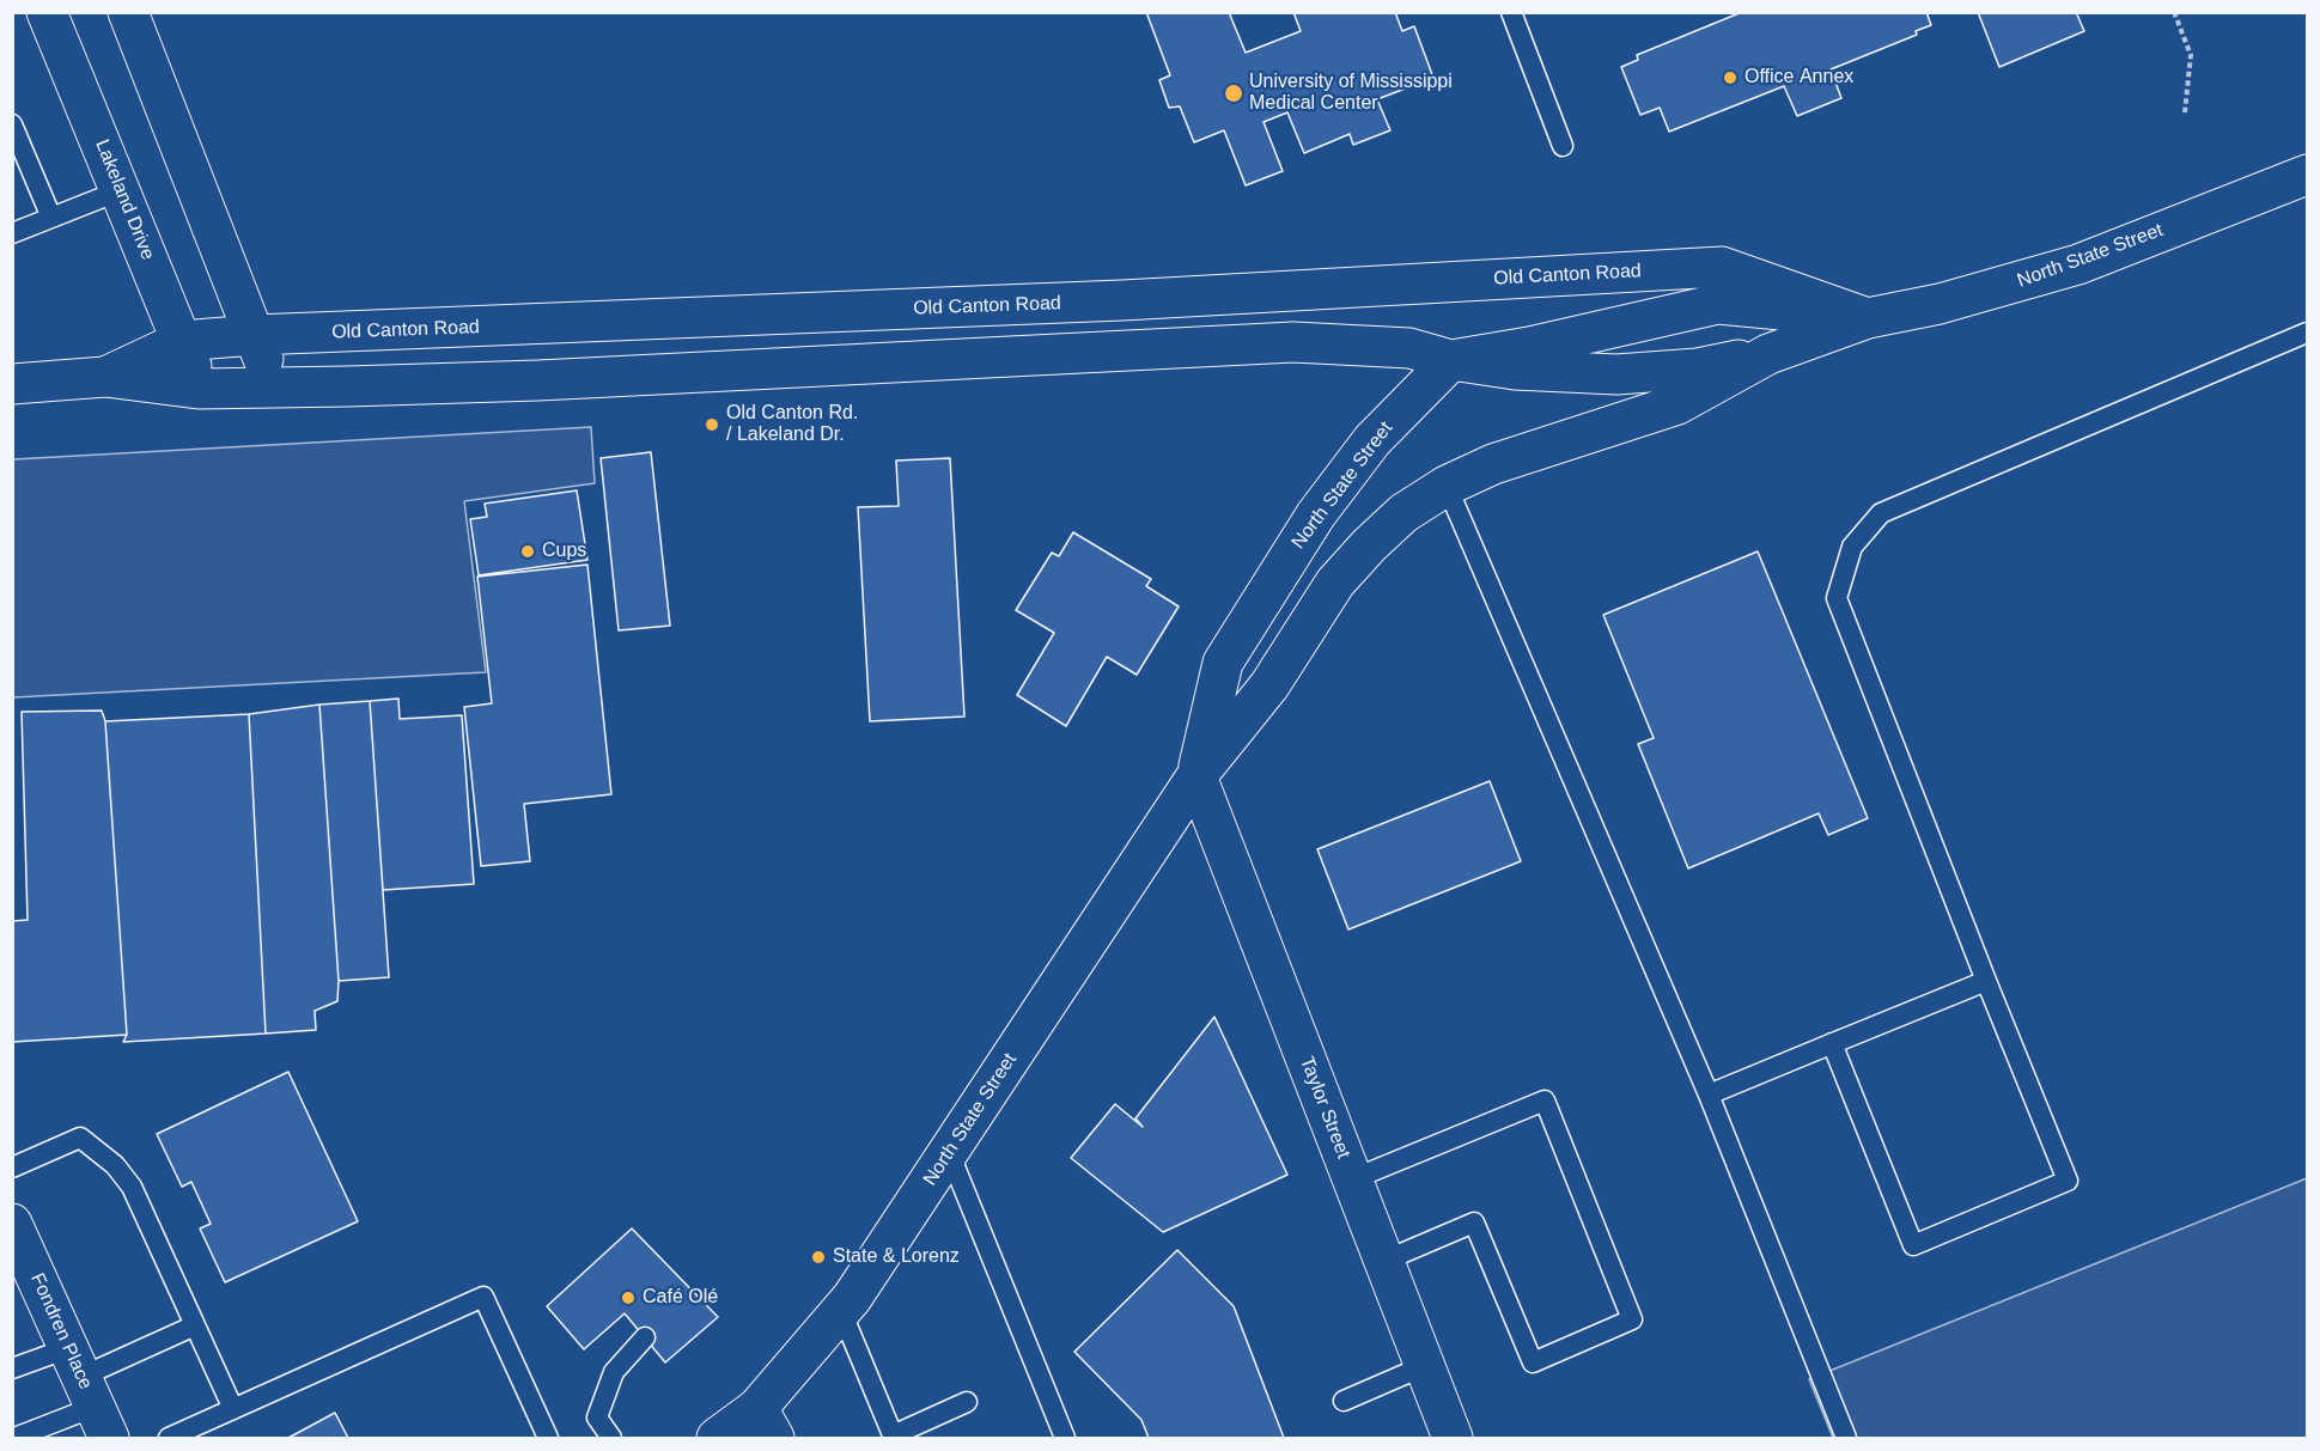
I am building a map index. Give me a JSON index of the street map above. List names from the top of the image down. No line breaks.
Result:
{"streets":{"main road":["Lakeland Drive","North State Street","Old Canton Road","Taylor Street","Fondren Place"]},"crossings":[["Lakeland Drive","Old Canton Road"],["North State Street","Old Canton Road"],["North State Street","Taylor Street"]],"places":["Office Annex","University of Mississippi Medical Center","Old Canton Rd. / Lakeland Dr.","Cups","State & Lorenz","Café Olé"]}
